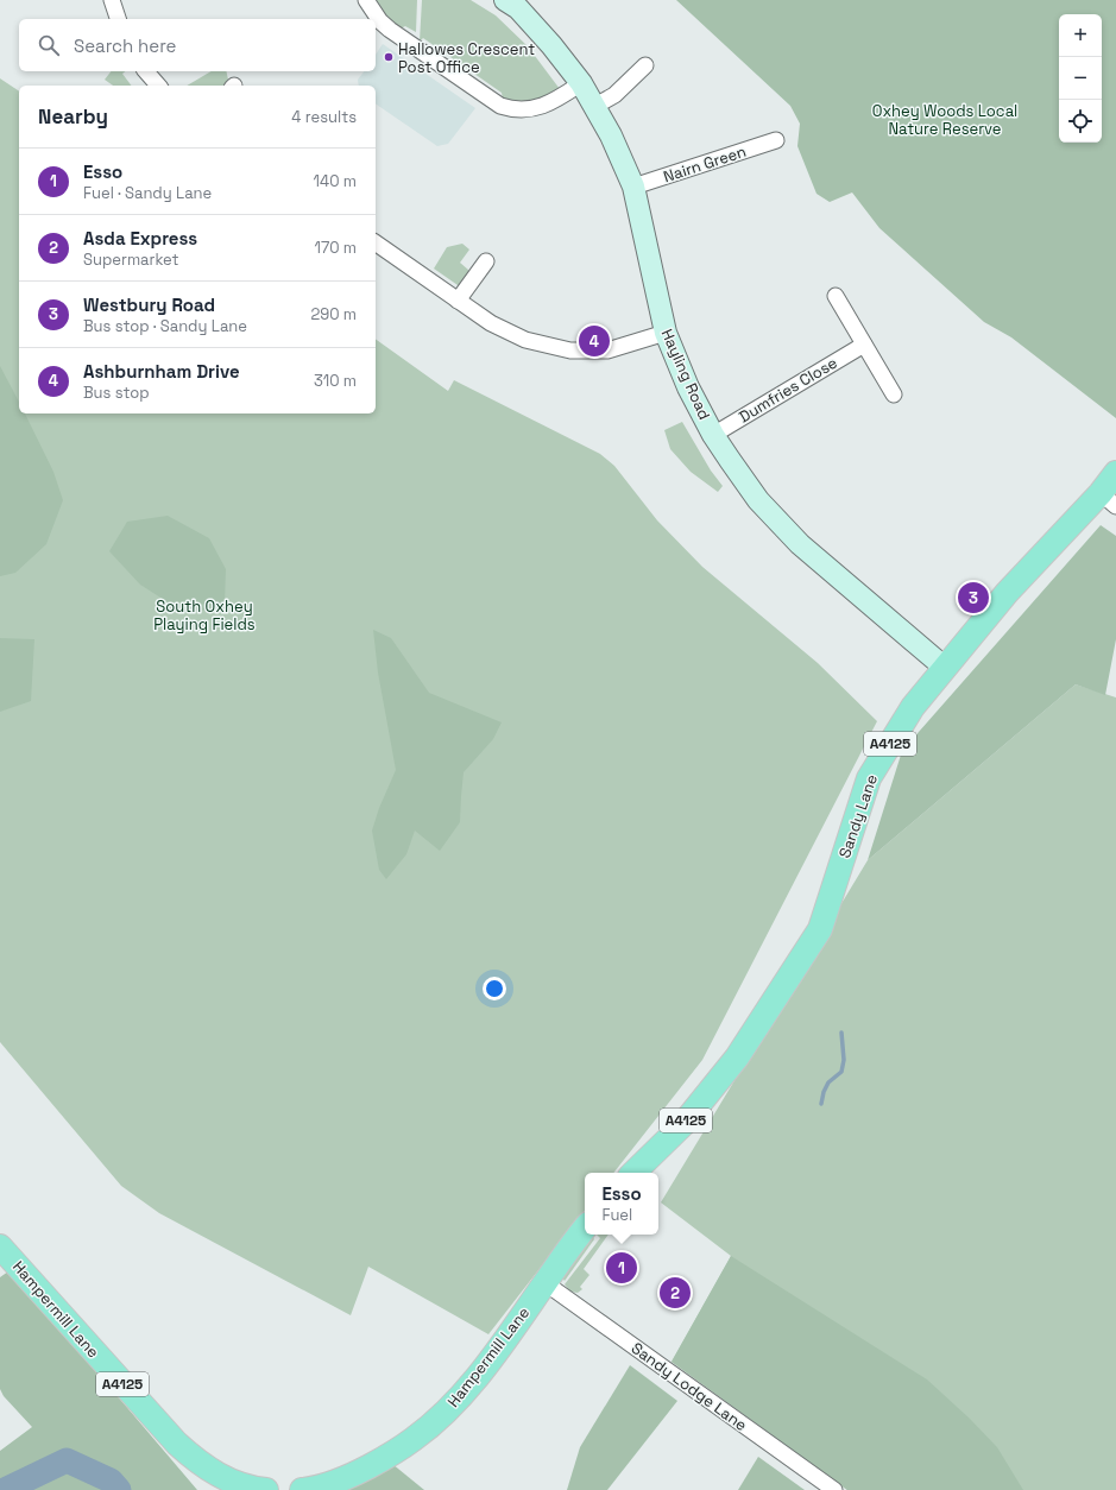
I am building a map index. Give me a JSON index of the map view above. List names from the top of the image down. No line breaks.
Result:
{"streets":{"main road":["A4125","Sandy Lane","Hampermill Lane"],"street":["Nairn Green","Hayling Road","Dumfries Close","Sandy Lodge Lane"]},"crossings":[["Nairn Green","Hayling Road"],["Hayling Road","Dumfries Close"],["Hayling Road","Sandy Lane"],["Hampermill Lane","Sandy Lodge Lane"]],"parks":["Oxhey Woods Local Nature Reserve","South Oxhey Playing Fields"],"places":["Hallowes Crescent Post Office"],"page":{"map_buttons":["+","−"],"search":"Search here","heading":["Nearby","4 results"],"list":[{"mark":"1","name":"Esso","note":"Fuel · Sandy Lane","value":"140 m"},{"mark":"2","name":"Asda Express","note":"Supermarket","value":"170 m"},{"mark":"3","name":"Westbury Road","note":"Bus stop · Sandy Lane","value":"290 m"},{"mark":"4","name":"Ashburnham Drive","note":"Bus stop","value":"310 m"}],"pins":["4","3","1","2"],"popup":["Esso","Fuel"]}}
